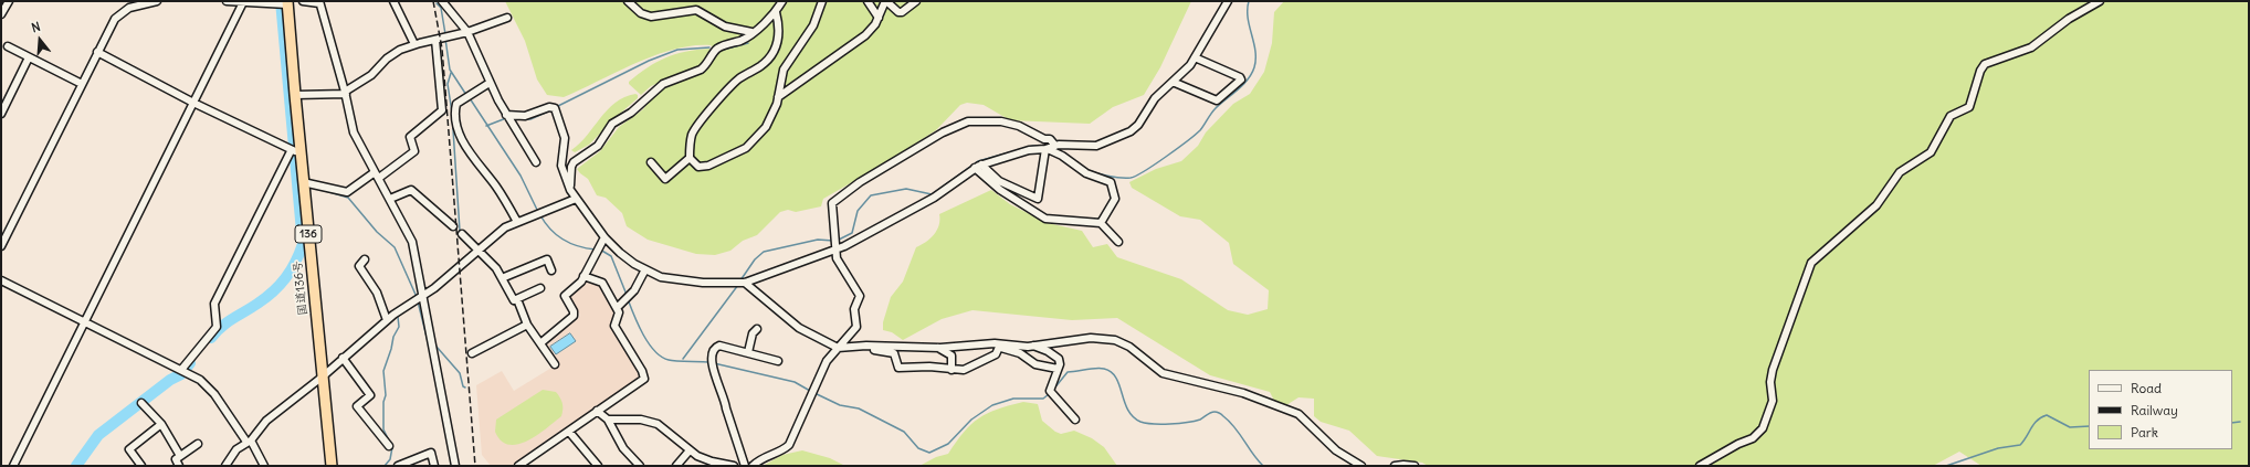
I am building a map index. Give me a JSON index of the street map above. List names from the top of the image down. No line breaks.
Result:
{"streets":{"highway":["136","国道136号"]},"legend":["Road","Railway","Park"],"north":"top"}
